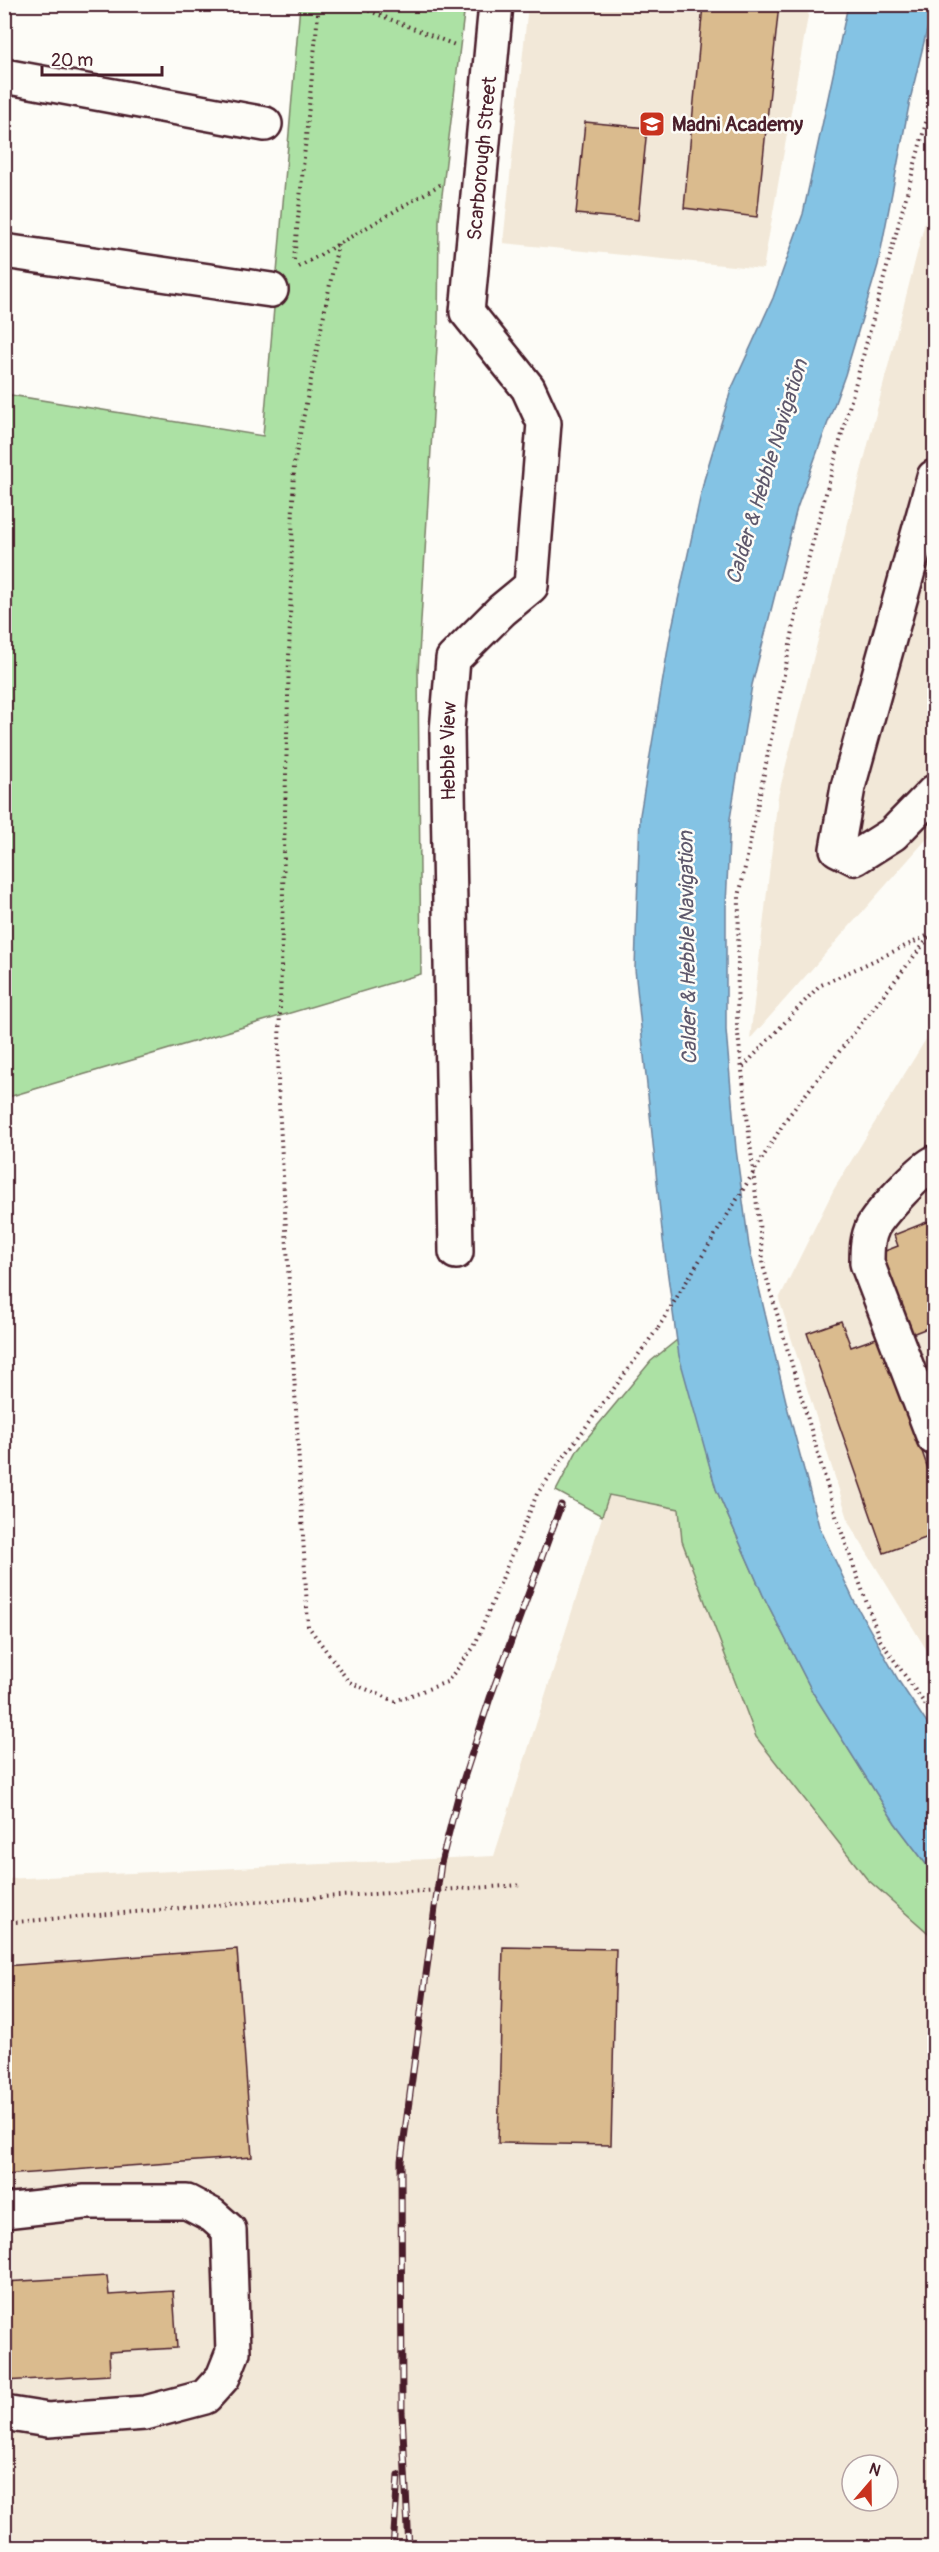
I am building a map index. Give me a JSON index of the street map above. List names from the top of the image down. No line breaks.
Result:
{"streets":{"street":["Scarborough Street","Hebble View"]},"crossings":[["Scarborough Street","Hebble View"]],"water":["Calder & Hebble Navigation"],"places":{"school or university":["Madni Academy"]},"scale_bar":"20 m","north":"top"}
